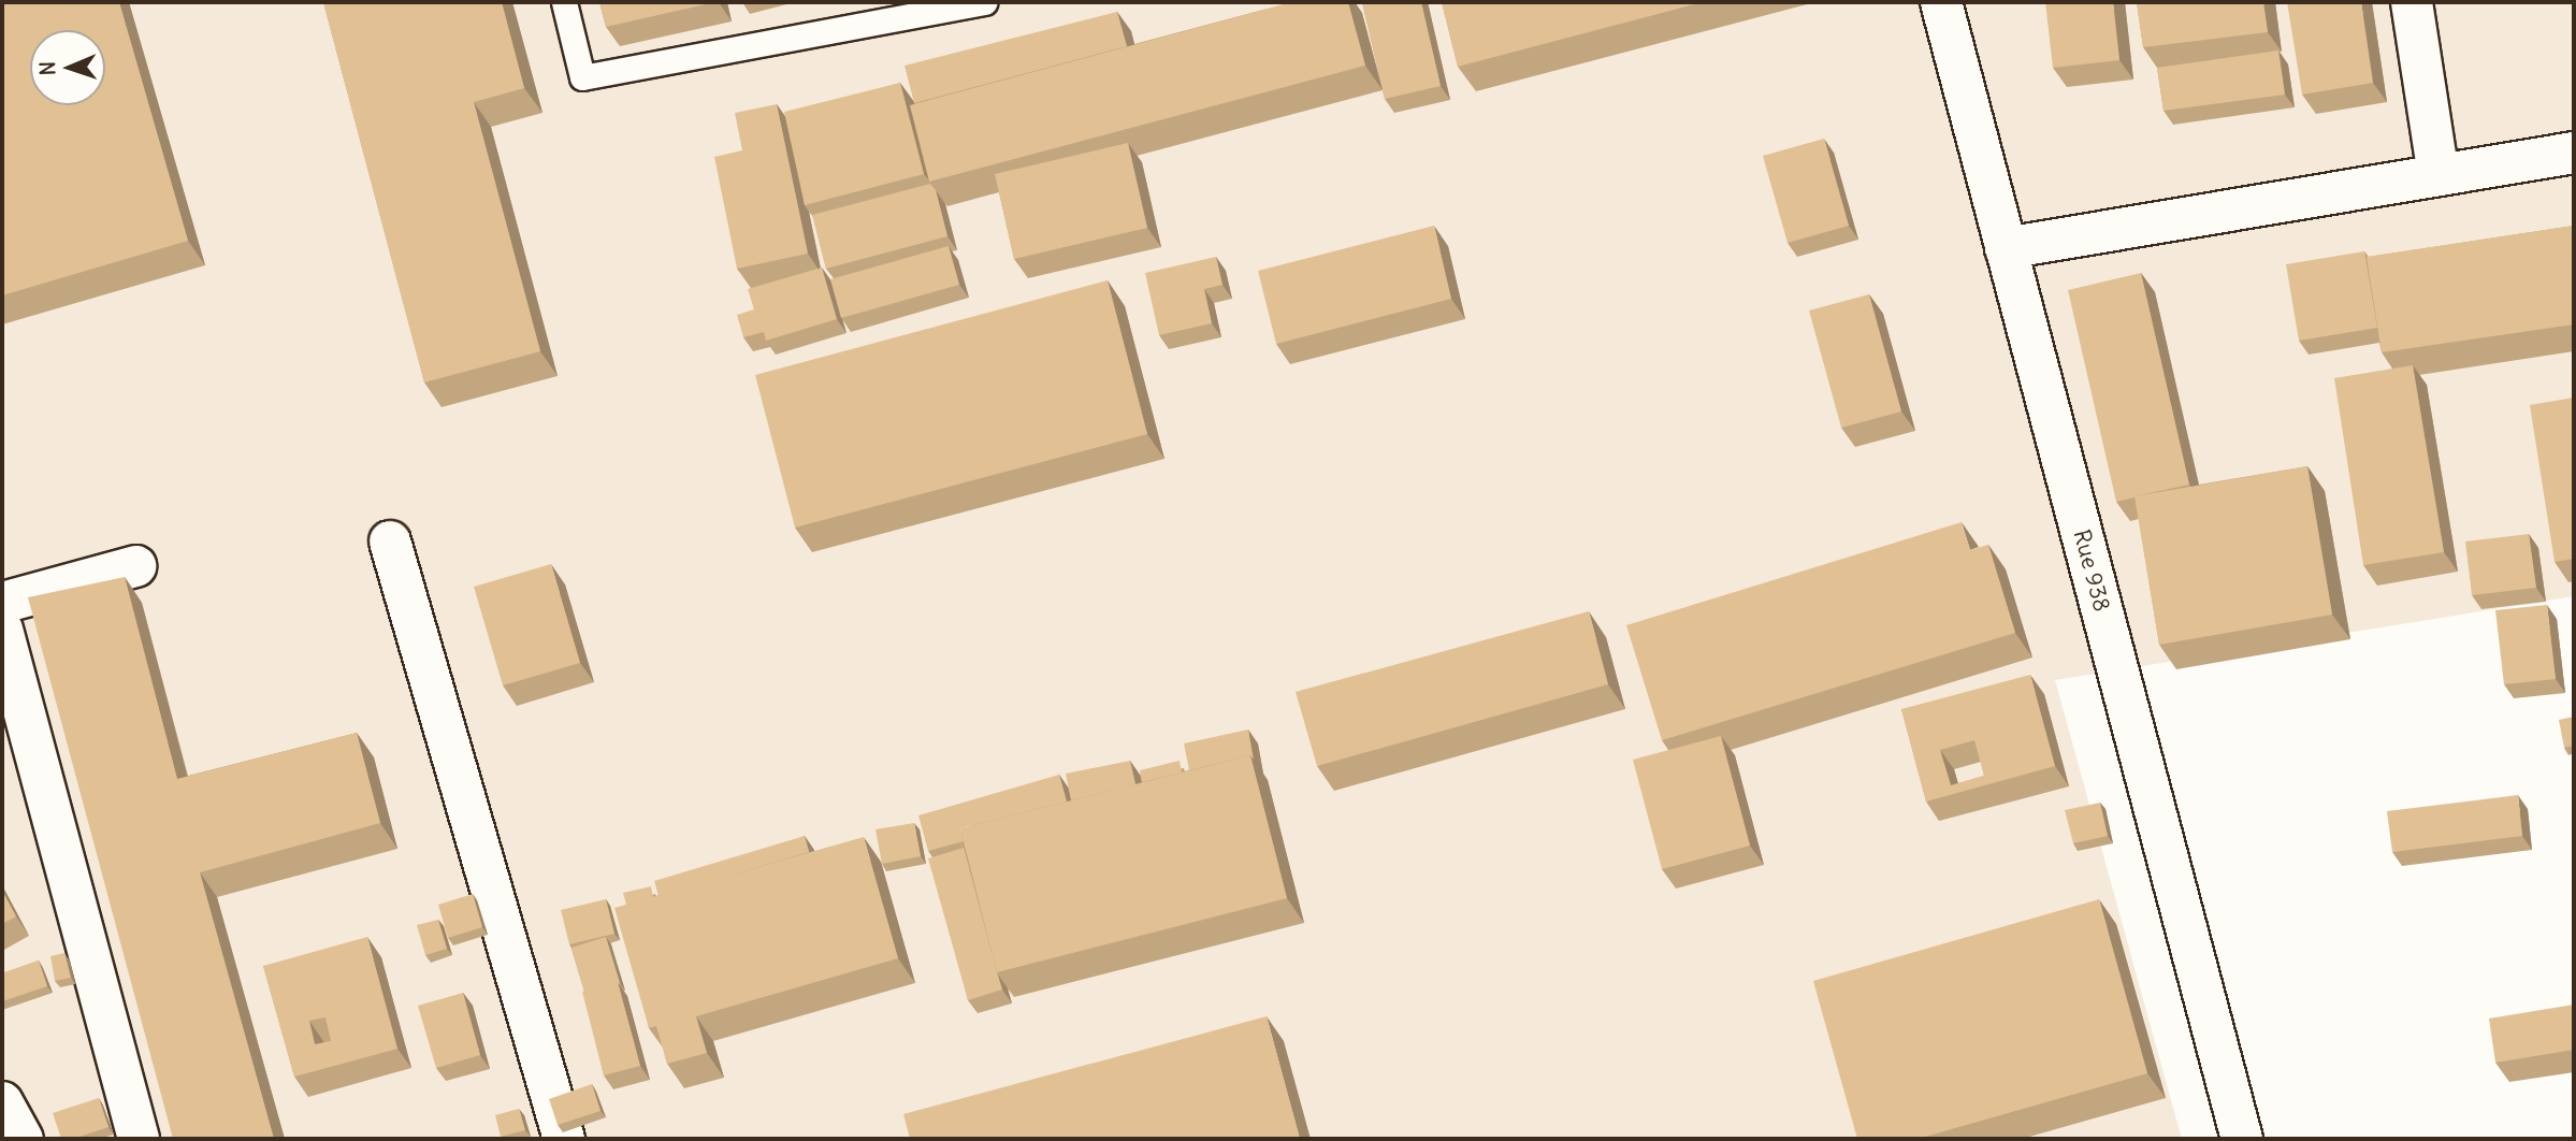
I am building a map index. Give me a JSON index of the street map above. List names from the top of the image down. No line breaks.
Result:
{"streets":{"street":["Rue 938"]},"north":"left"}
